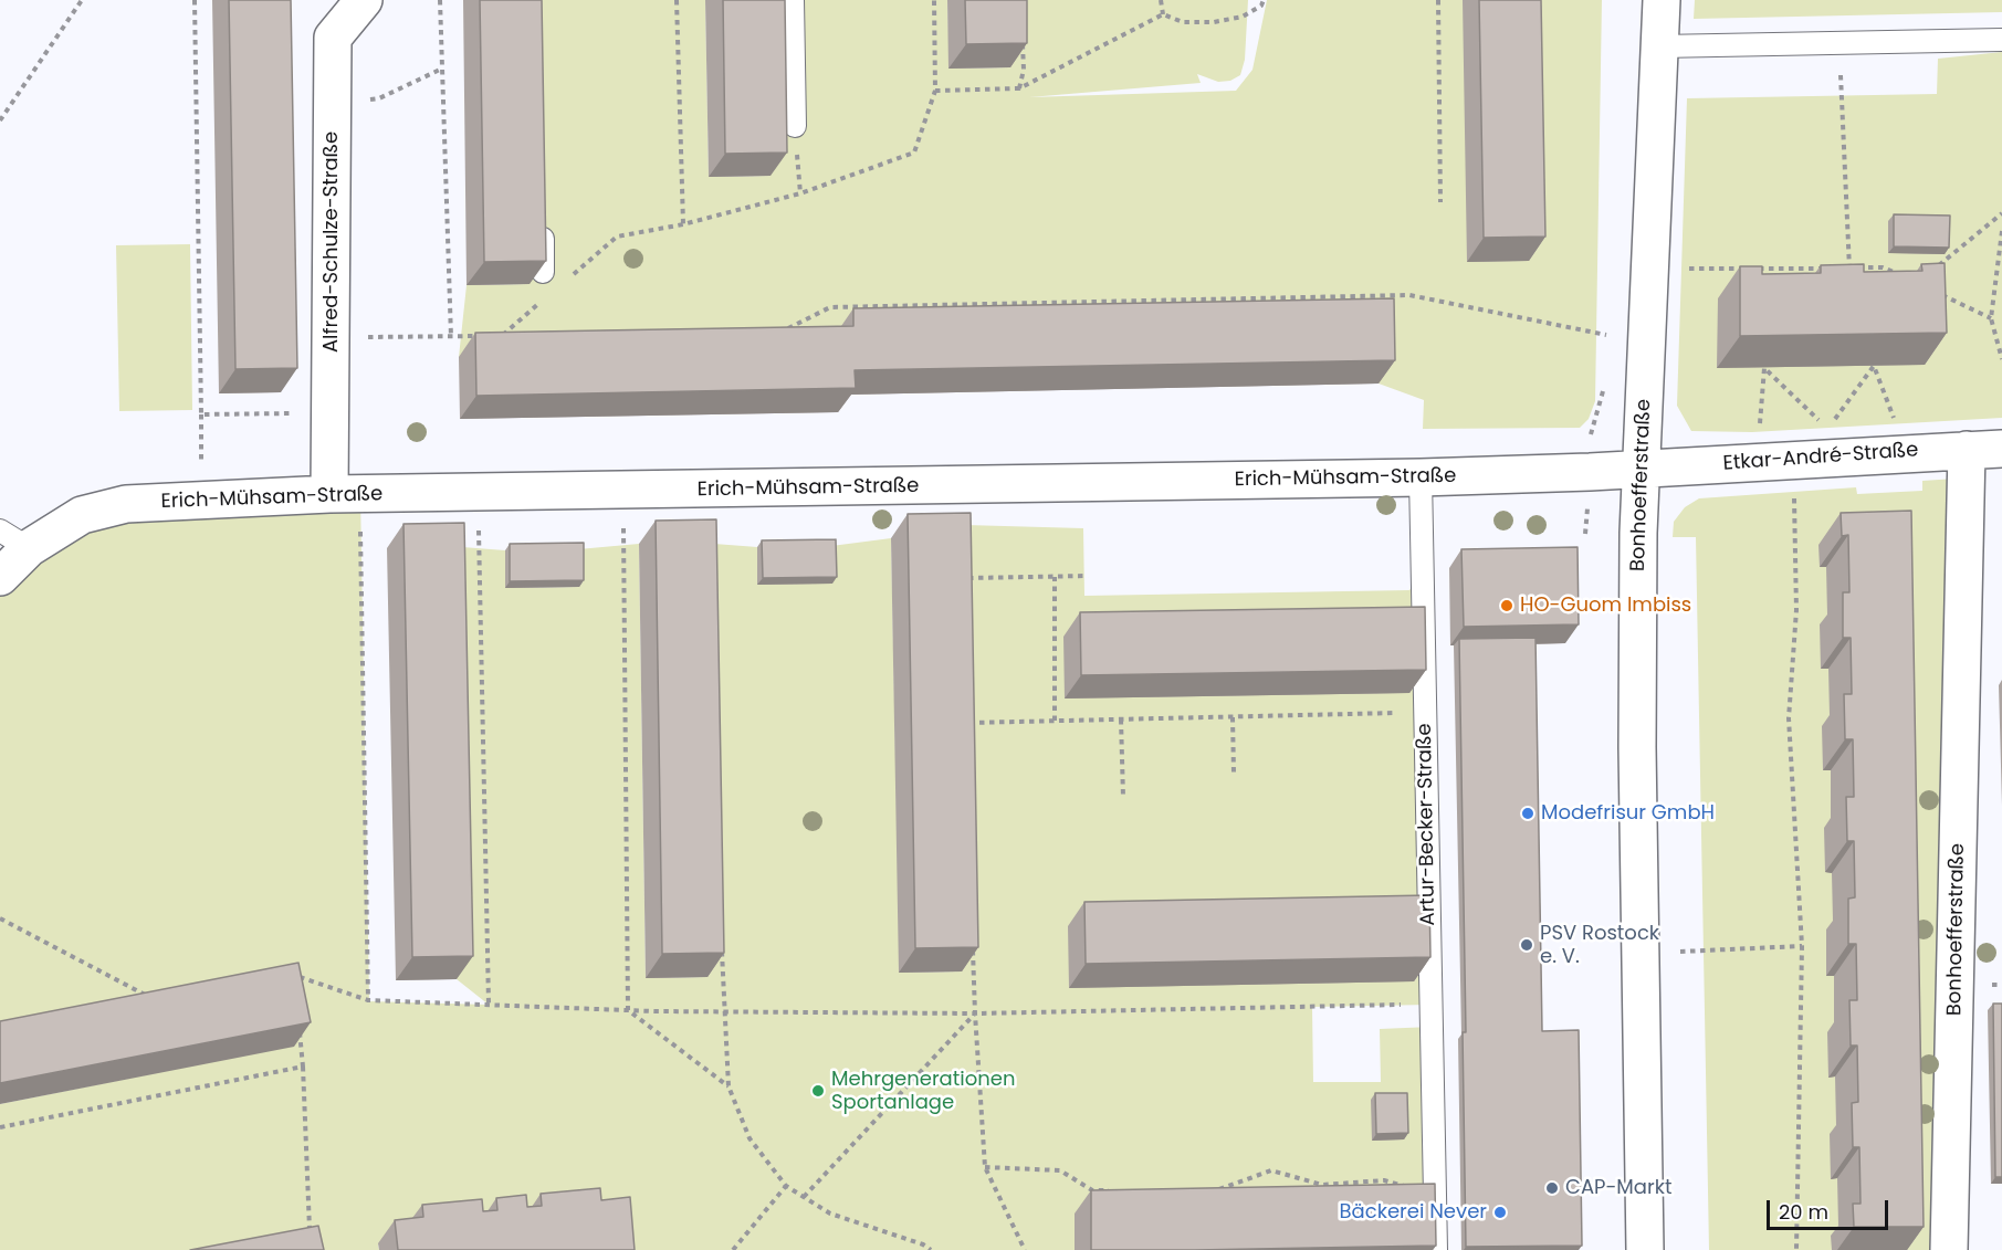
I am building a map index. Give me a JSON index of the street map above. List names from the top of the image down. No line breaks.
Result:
{"streets":{"street":["Alfred-Schulze-Straße","Etkar-André-Straße","Erich-Mühsam-Straße","Bonhoefferstraße"],"lane":["Artur-Becker-Straße"]},"crossings":[["Alfred-Schulze-Straße","Erich-Mühsam-Straße"],["Etkar-André-Straße","Erich-Mühsam-Straße"],["Etkar-André-Straße","Bonhoefferstraße"],["Erich-Mühsam-Straße","Bonhoefferstraße"],["Erich-Mühsam-Straße","Artur-Becker-Straße"]],"places":["HO-Guom Imbiss","Modefrisur GmbH","PSV Rostock e. V.","Mehrgenerationen Sportanlage","CAP-Markt","Bäckerei Never"],"scale_bar":"20 m"}
